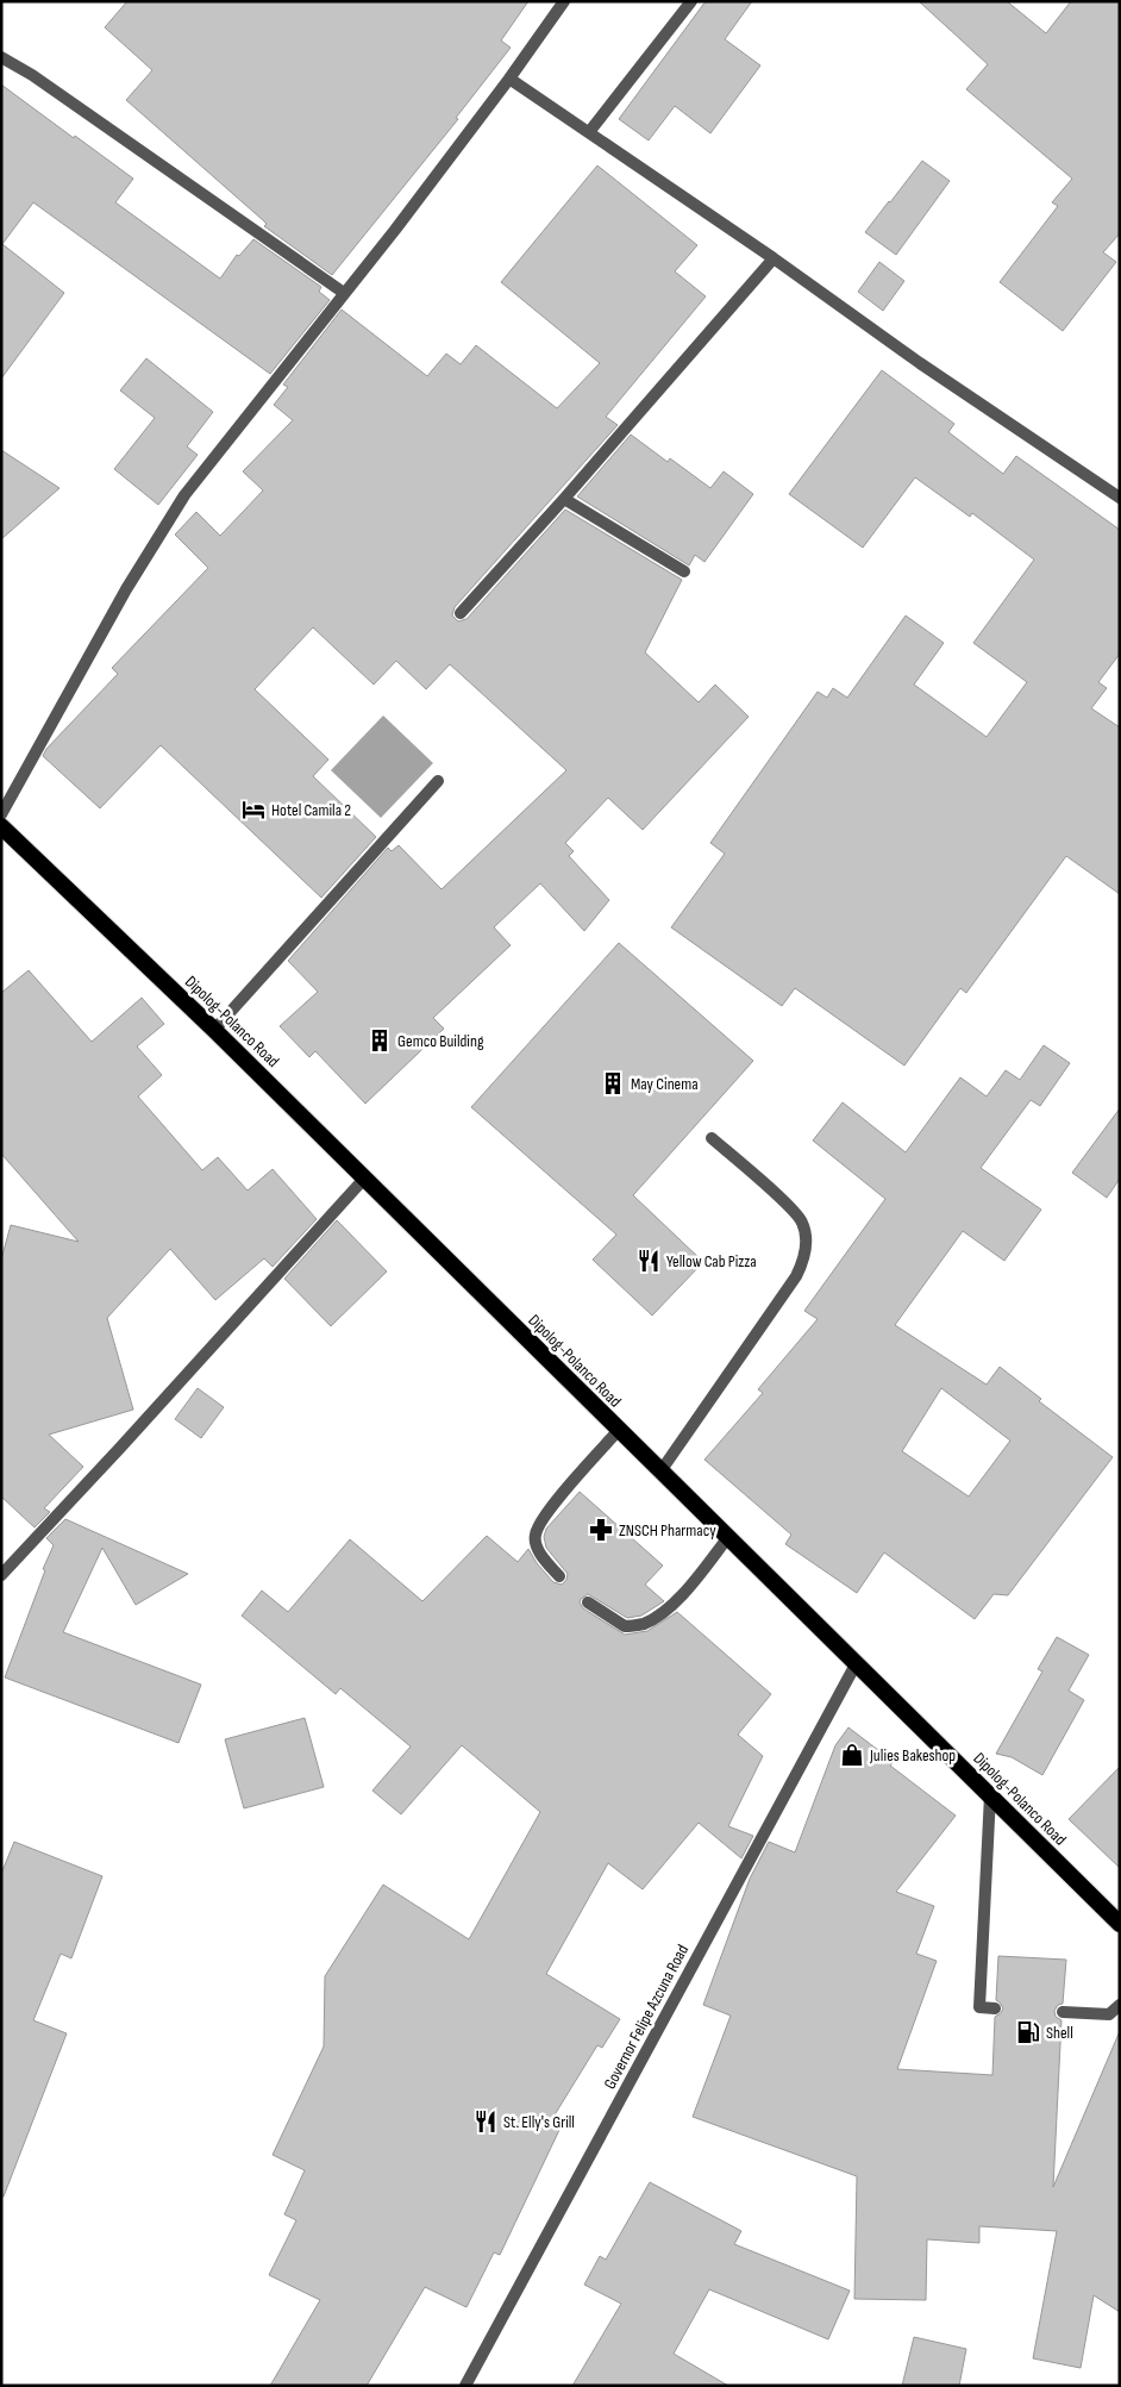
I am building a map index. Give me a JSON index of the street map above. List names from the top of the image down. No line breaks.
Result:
{"streets":{"highway":["Dipolog-Polanco Road"],"street":["Governor Felipe Azcuna Road"]},"crossings":[["Dipolog-Polanco Road","Governor Felipe Azcuna Road"]],"places":{"hotel":["Hotel Camila 2"],"building":["Gemco Building","May Cinema"],"restaurant":["Yellow Cab Pizza","St. Elly's Grill"],"pharmacy":["ZNSCH Pharmacy"],"shop":["Julies Bakeshop"],"fuel station":["Shell"]}}
